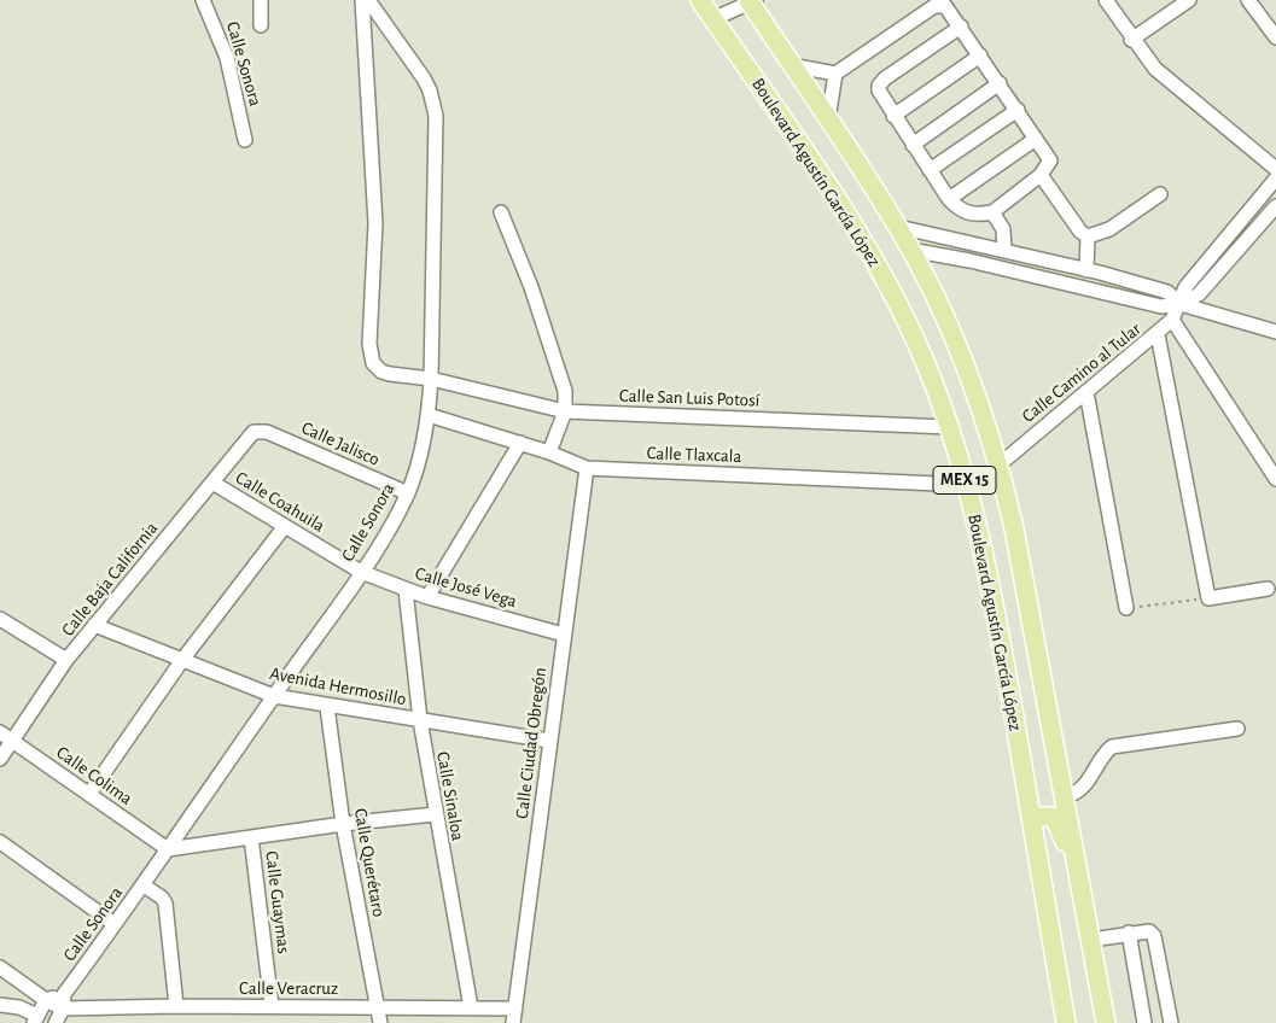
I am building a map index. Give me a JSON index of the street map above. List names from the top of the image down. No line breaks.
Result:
{"streets":{"main road":["Boulevard Agustín García López","MEX 15"],"street":["Calle Sonora","Calle Camino al Tular","Calle San Luis Potosí","Calle Jalisco","Calle Tlaxcala","Calle Coahuila","Calle Baja California","Calle José Vega","Avenida Hermosillo","Calle Ciudad Obregón","Calle Colima","Calle Sinaloa","Calle Querétaro","Calle Guaymas","Calle Veracruz"]},"crossings":[["Calle Sonora","Calle San Luis Potosí"],["Calle Sonora","Calle Jalisco"],["Calle Sonora","Calle Tlaxcala"],["Calle Sonora","Calle Coahuila"],["Calle Sonora","Calle José Vega"],["Calle Sonora","Avenida Hermosillo"],["Calle Sonora","Calle Colima"],["Boulevard Agustín García López","Calle Camino al Tular"],["Boulevard Agustín García López","Calle San Luis Potosí"],["Boulevard Agustín García López","Calle Tlaxcala"],["Calle Jalisco","Calle Baja California"],["Calle Tlaxcala","Calle Ciudad Obregón"],["Calle Coahuila","Calle Baja California"],["Calle Coahuila","Calle José Vega"],["Calle Baja California","Avenida Hermosillo"],["Calle Baja California","Calle Colima"],["Calle José Vega","Calle Ciudad Obregón"],["Calle José Vega","Calle Sinaloa"],["Avenida Hermosillo","Calle Ciudad Obregón"],["Avenida Hermosillo","Calle Sinaloa"],["Avenida Hermosillo","Calle Querétaro"],["Calle Ciudad Obregón","Calle Veracruz"],["Calle Sinaloa","Calle Veracruz"],["Calle Querétaro","Calle Veracruz"],["Calle Guaymas","Calle Veracruz"]]}
